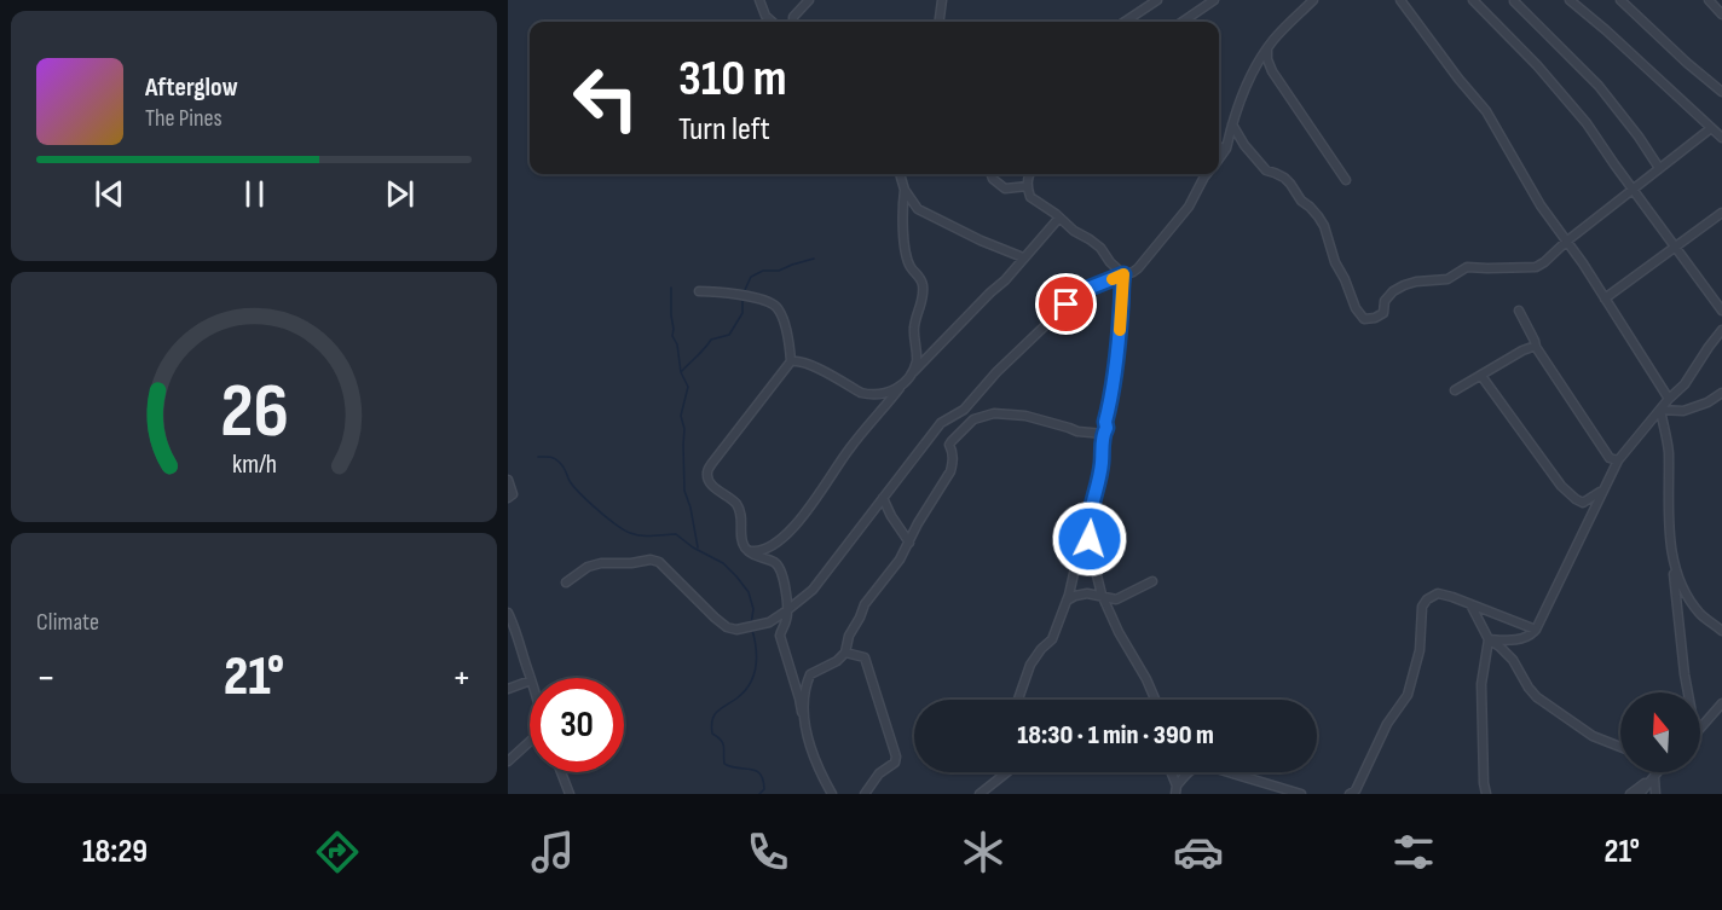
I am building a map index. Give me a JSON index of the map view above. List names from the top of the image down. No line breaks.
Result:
{"north":"top","page":{"turn":["310 m","Turn left"],"song":["Afterglow","The Pines"],"tile":"Climate","heat":["−","21°","+"],"limit":"30","trip":"18:30 · 1 min · 390 m","tabs":["18:29","21°"],"gauge":["26","km/h"]}}
